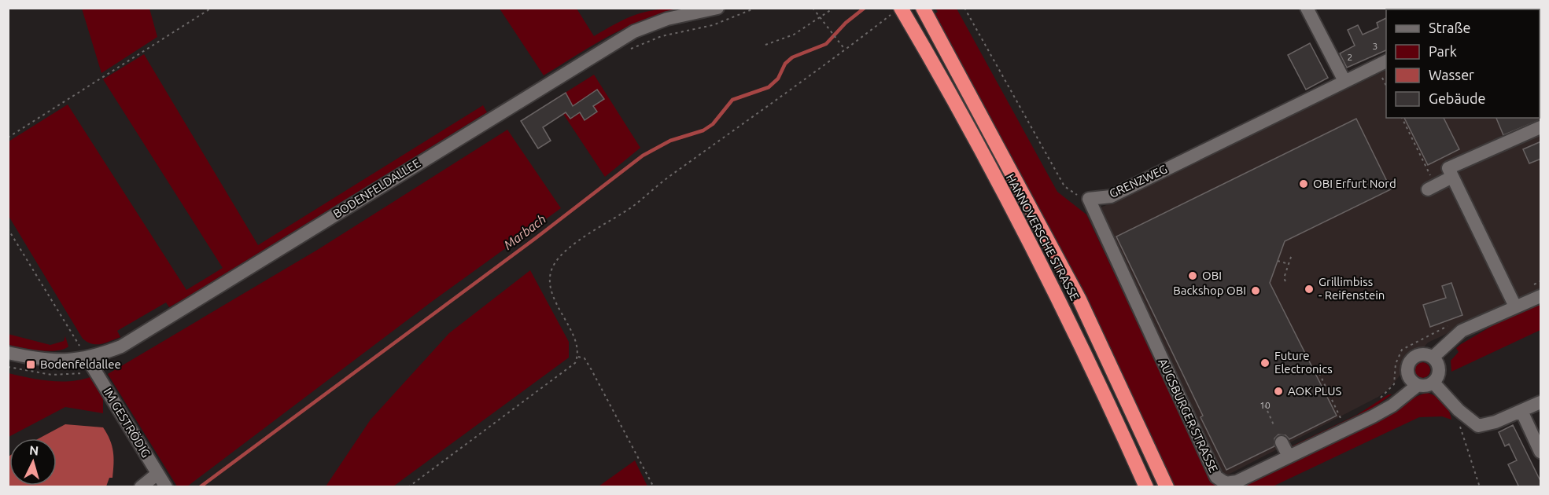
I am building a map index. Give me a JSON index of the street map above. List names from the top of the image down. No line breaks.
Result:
{"streets":{"highway":["HANNOVERSCHE STRASSE"],"street":["GRENZWEG","BODENFELDALLEE","AUGSBURGER STRASSE","IM GESTRÖDIG"]},"crossings":[["GRENZWEG","AUGSBURGER STRASSE"],["BODENFELDALLEE","IM GESTRÖDIG"]],"water":["Marbach"],"places":{"other":["OBI Erfurt Nord","OBI","Grillimbiss - Reifenstein","Backshop OBI","Future Electronics","AOK PLUS"],"transit":["Bodenfeldallee"]},"house_numbers":["3","2","10"],"legend":["Straße","Park","Wasser","Gebäude"],"north":"top"}
